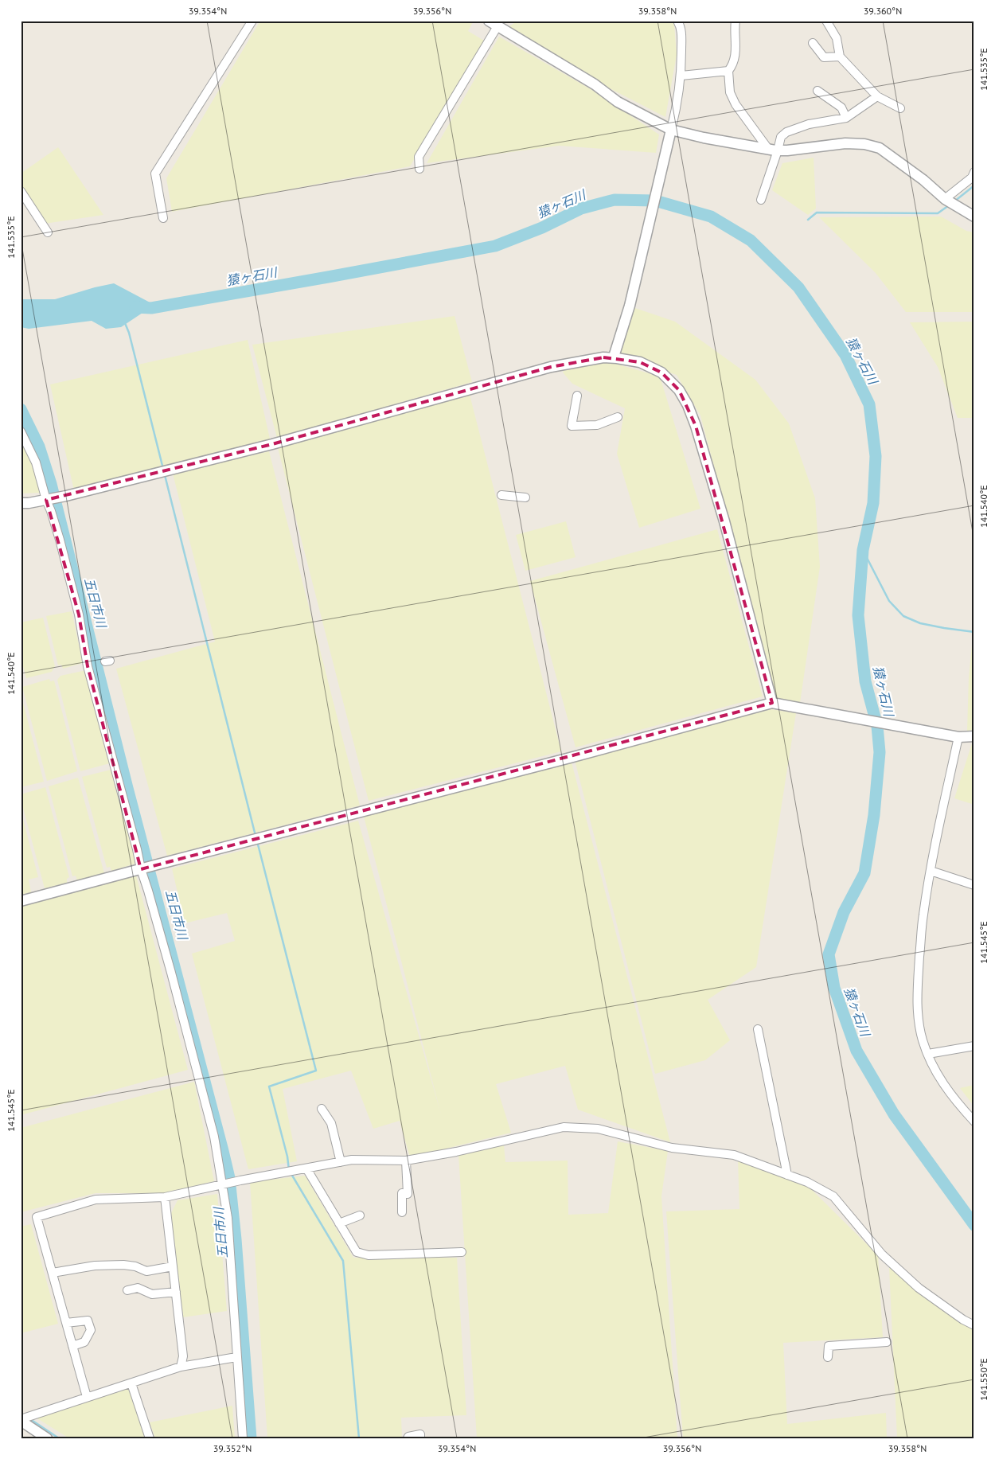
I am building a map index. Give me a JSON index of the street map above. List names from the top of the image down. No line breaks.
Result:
{"water":["猿ヶ石川","五日市川"],"coordinates":["39.354°N","39.356°N","39.358°N","39.360°N","141.535°E","141.540°E","141.545°E","141.550°E","39.352°N"]}
